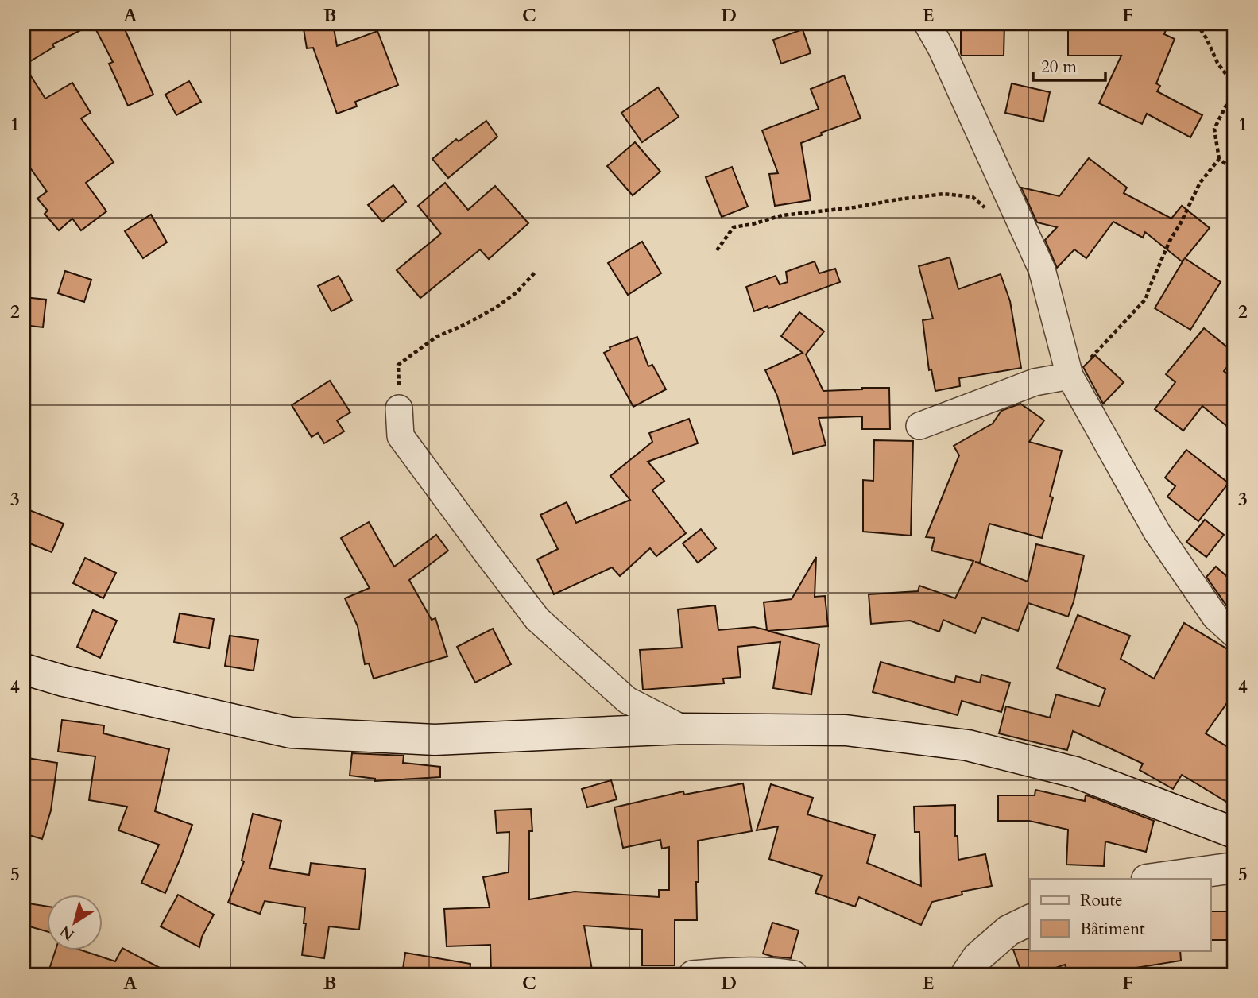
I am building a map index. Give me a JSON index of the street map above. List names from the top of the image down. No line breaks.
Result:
{"legend":["Route","Bâtiment"],"scale_bar":"20 m","north":"bottom left","grid":{"columns":["A","B","C","D","E","F"],"rows":["1","2","3","4","5"]}}
